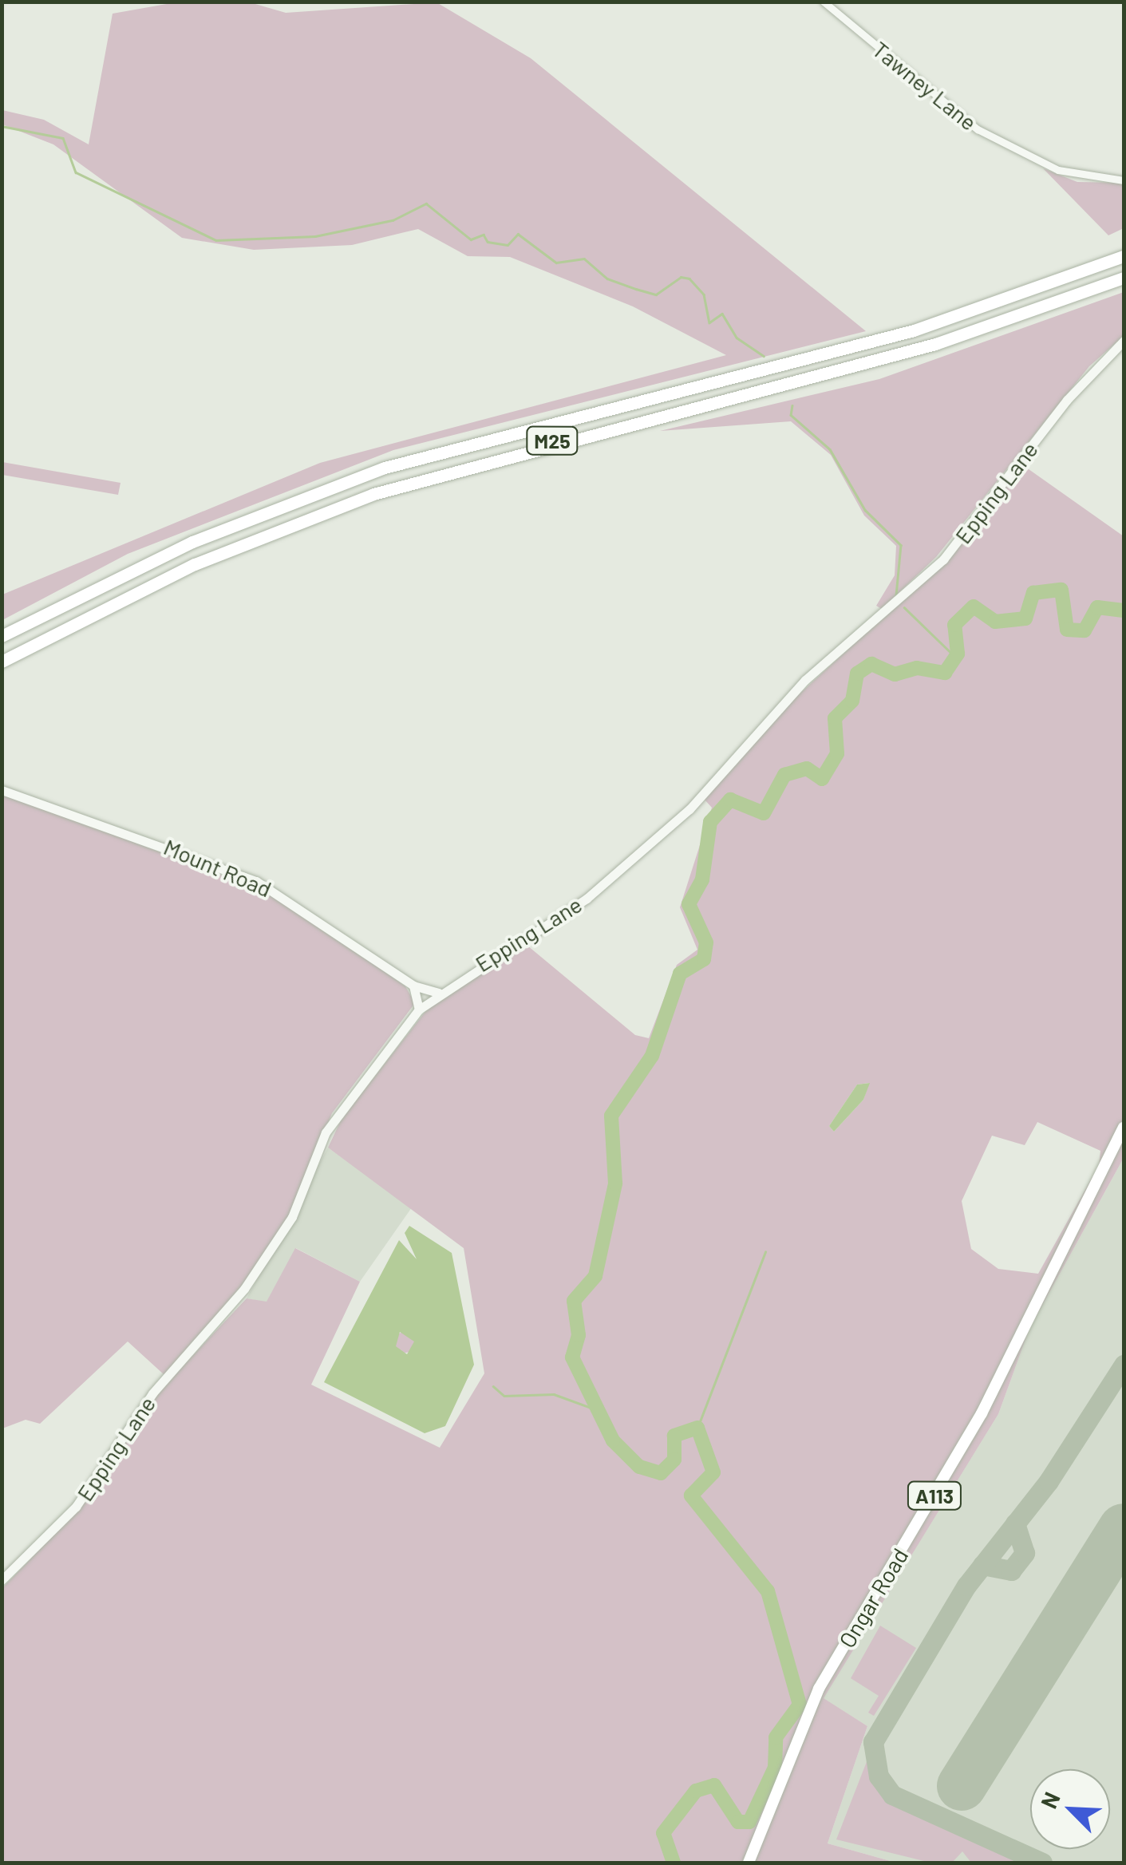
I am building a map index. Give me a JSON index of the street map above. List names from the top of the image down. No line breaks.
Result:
{"streets":{"highway":["M25"],"main road":["A113","Ongar Road"],"street":["Tawney Lane","Epping Lane","Mount Road"]},"crossings":[["Epping Lane","Mount Road"]],"north":"top left"}
